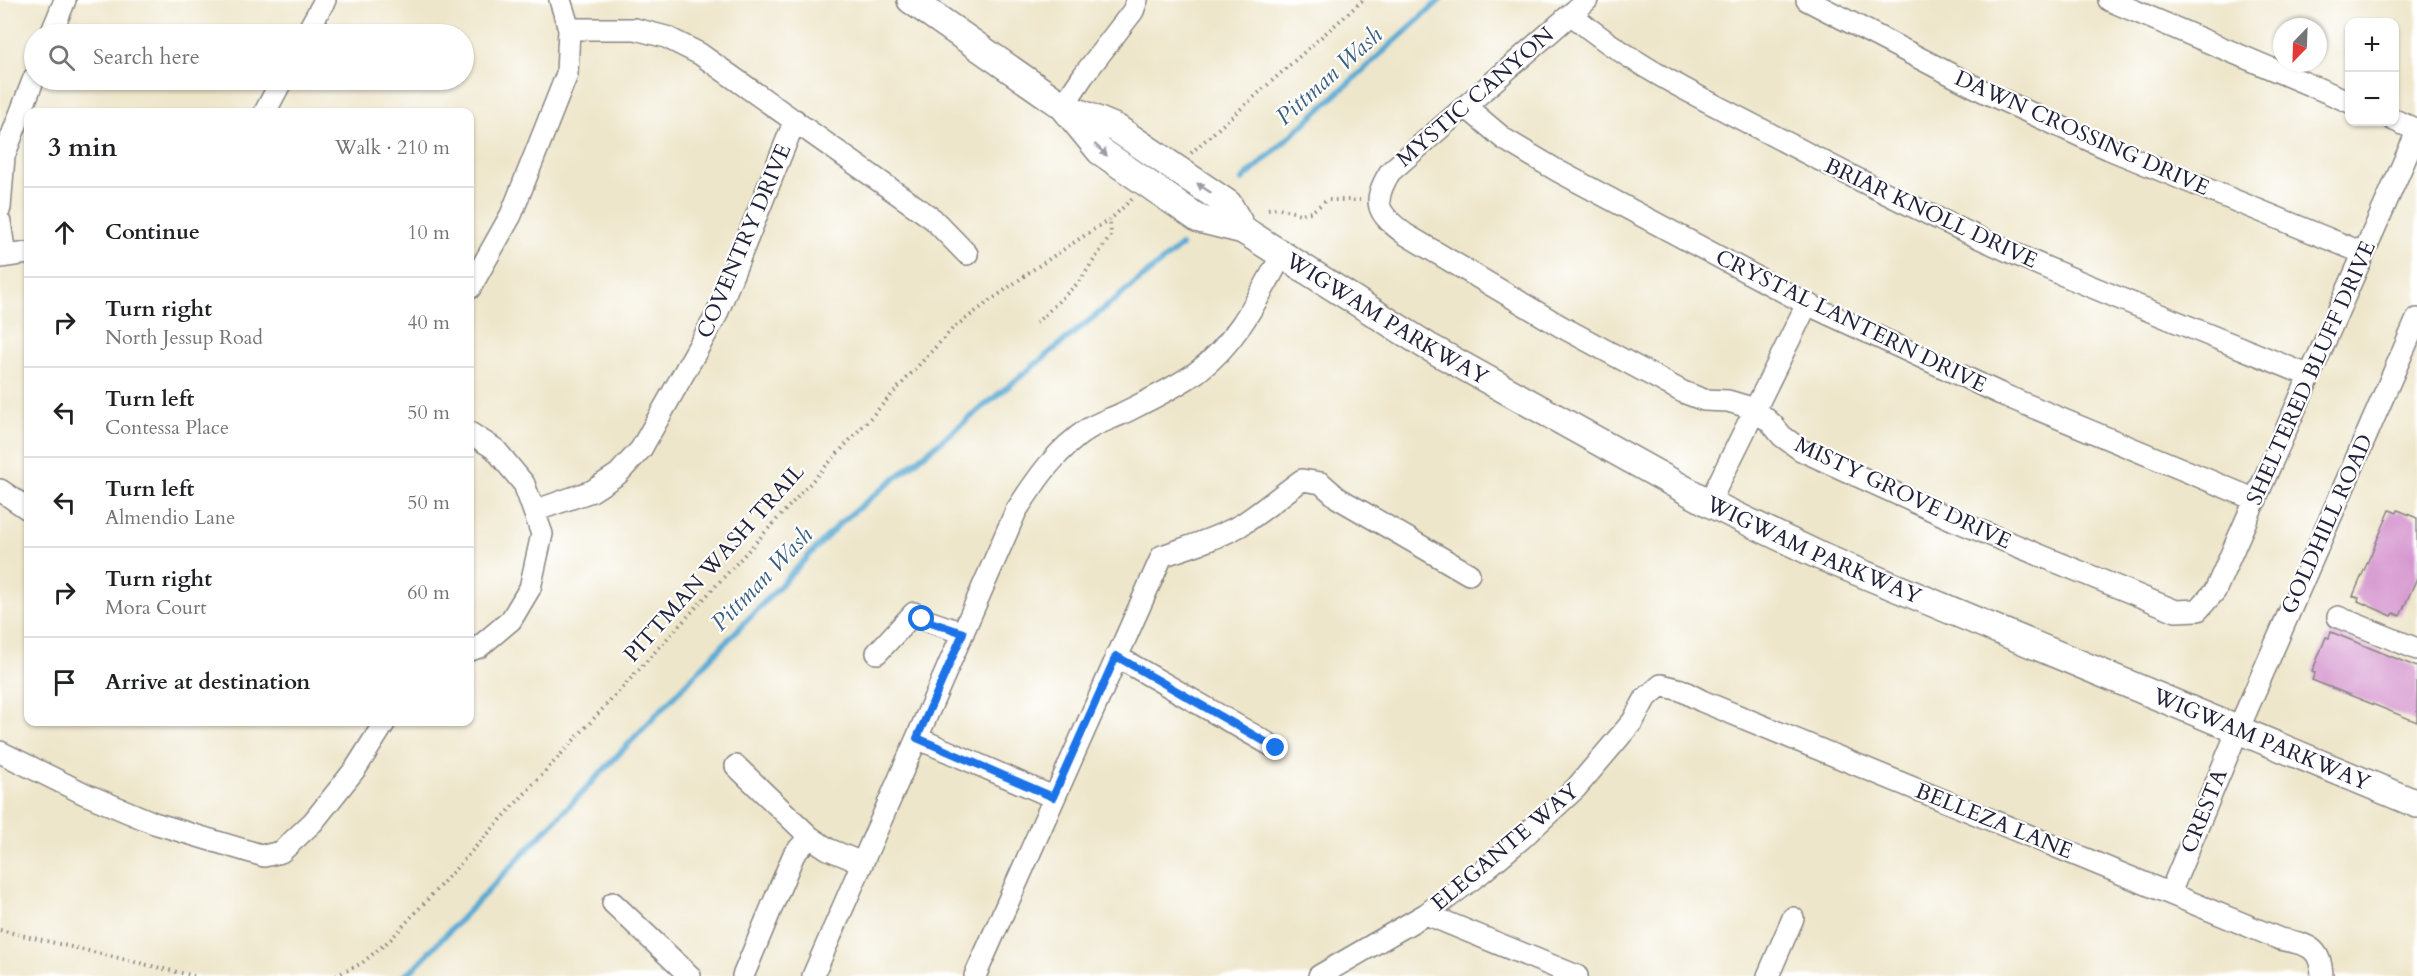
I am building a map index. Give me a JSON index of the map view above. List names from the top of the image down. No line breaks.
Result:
{"streets":{"main road":["WIGWAM PARKWAY"],"street":["MYSTIC CANYON","DAWN CROSSING DRIVE","BRIAR KNOLL DRIVE","COVENTRY DRIVE","CRYSTAL LANTERN DRIVE","SHELTERED BLUFF DRIVE","MISTY GROVE DRIVE","GOLDHILL ROAD","CRESTA","BELLEZA LANE","ELEGANTE WAY"],"path":["PITTMAN WASH TRAIL"]},"crossings":[["MYSTIC CANYON","BRIAR KNOLL DRIVE"],["MYSTIC CANYON","CRYSTAL LANTERN DRIVE"],["MYSTIC CANYON","MISTY GROVE DRIVE"],["DAWN CROSSING DRIVE","SHELTERED BLUFF DRIVE"],["BRIAR KNOLL DRIVE","SHELTERED BLUFF DRIVE"],["WIGWAM PARKWAY","GOLDHILL ROAD"],["WIGWAM PARKWAY","CRESTA"],["CRYSTAL LANTERN DRIVE","SHELTERED BLUFF DRIVE"],["SHELTERED BLUFF DRIVE","MISTY GROVE DRIVE"],["GOLDHILL ROAD","CRESTA"],["CRESTA","BELLEZA LANE"],["BELLEZA LANE","ELEGANTE WAY"]],"water":["Pittman Wash"],"north":"bottom left","page":{"map_buttons":["+","−"],"search":"Search here","heading":["3 min","Walk · 210 m"],"list":[["Continue","10 m"],["Turn right","North Jessup Road","40 m"],["Turn left","Contessa Place","50 m"],["Turn left","Almendio Lane","50 m"],["Turn right","Mora Court","60 m"],"Arrive at destination"]}}
